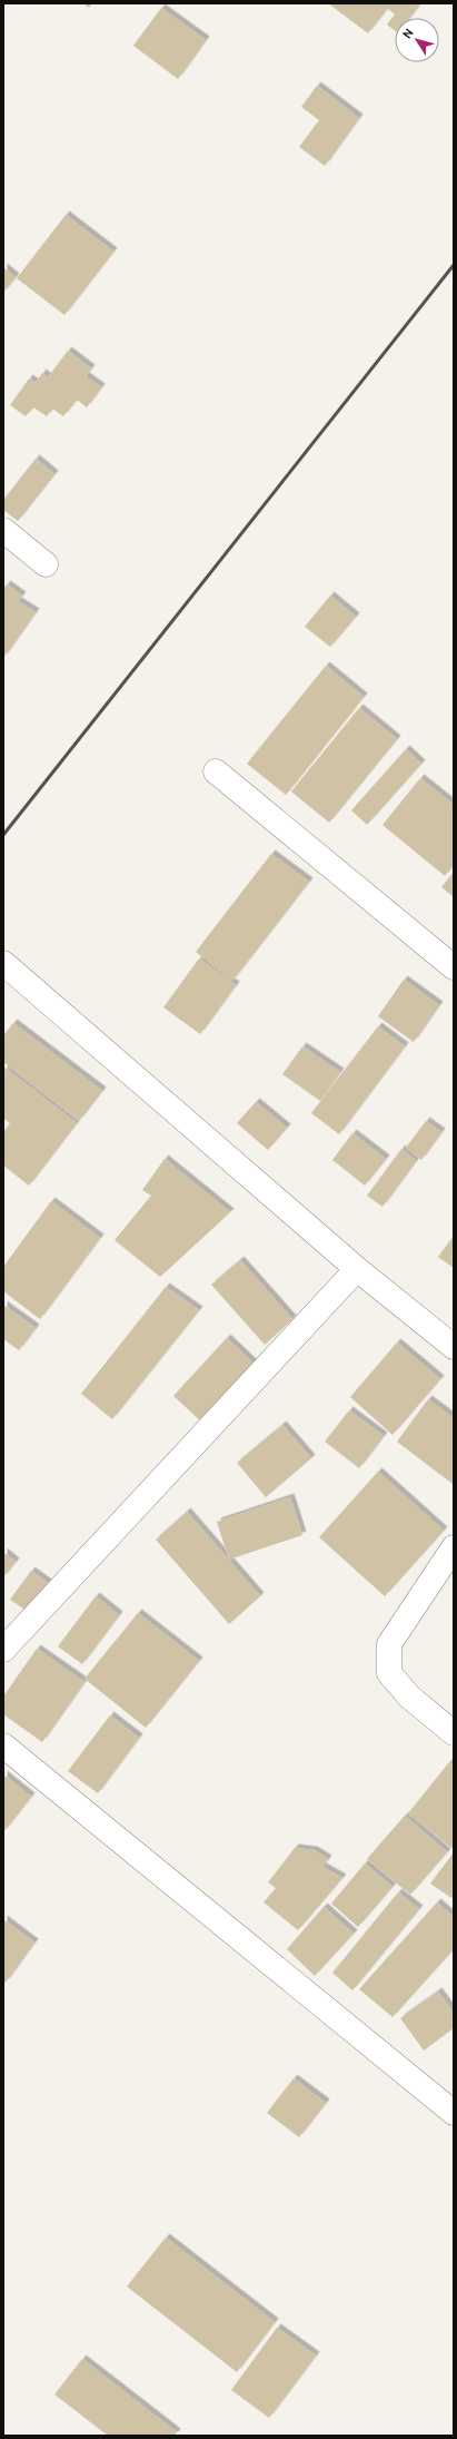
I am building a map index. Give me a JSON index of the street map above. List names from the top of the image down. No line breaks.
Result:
{"north":"top left"}
